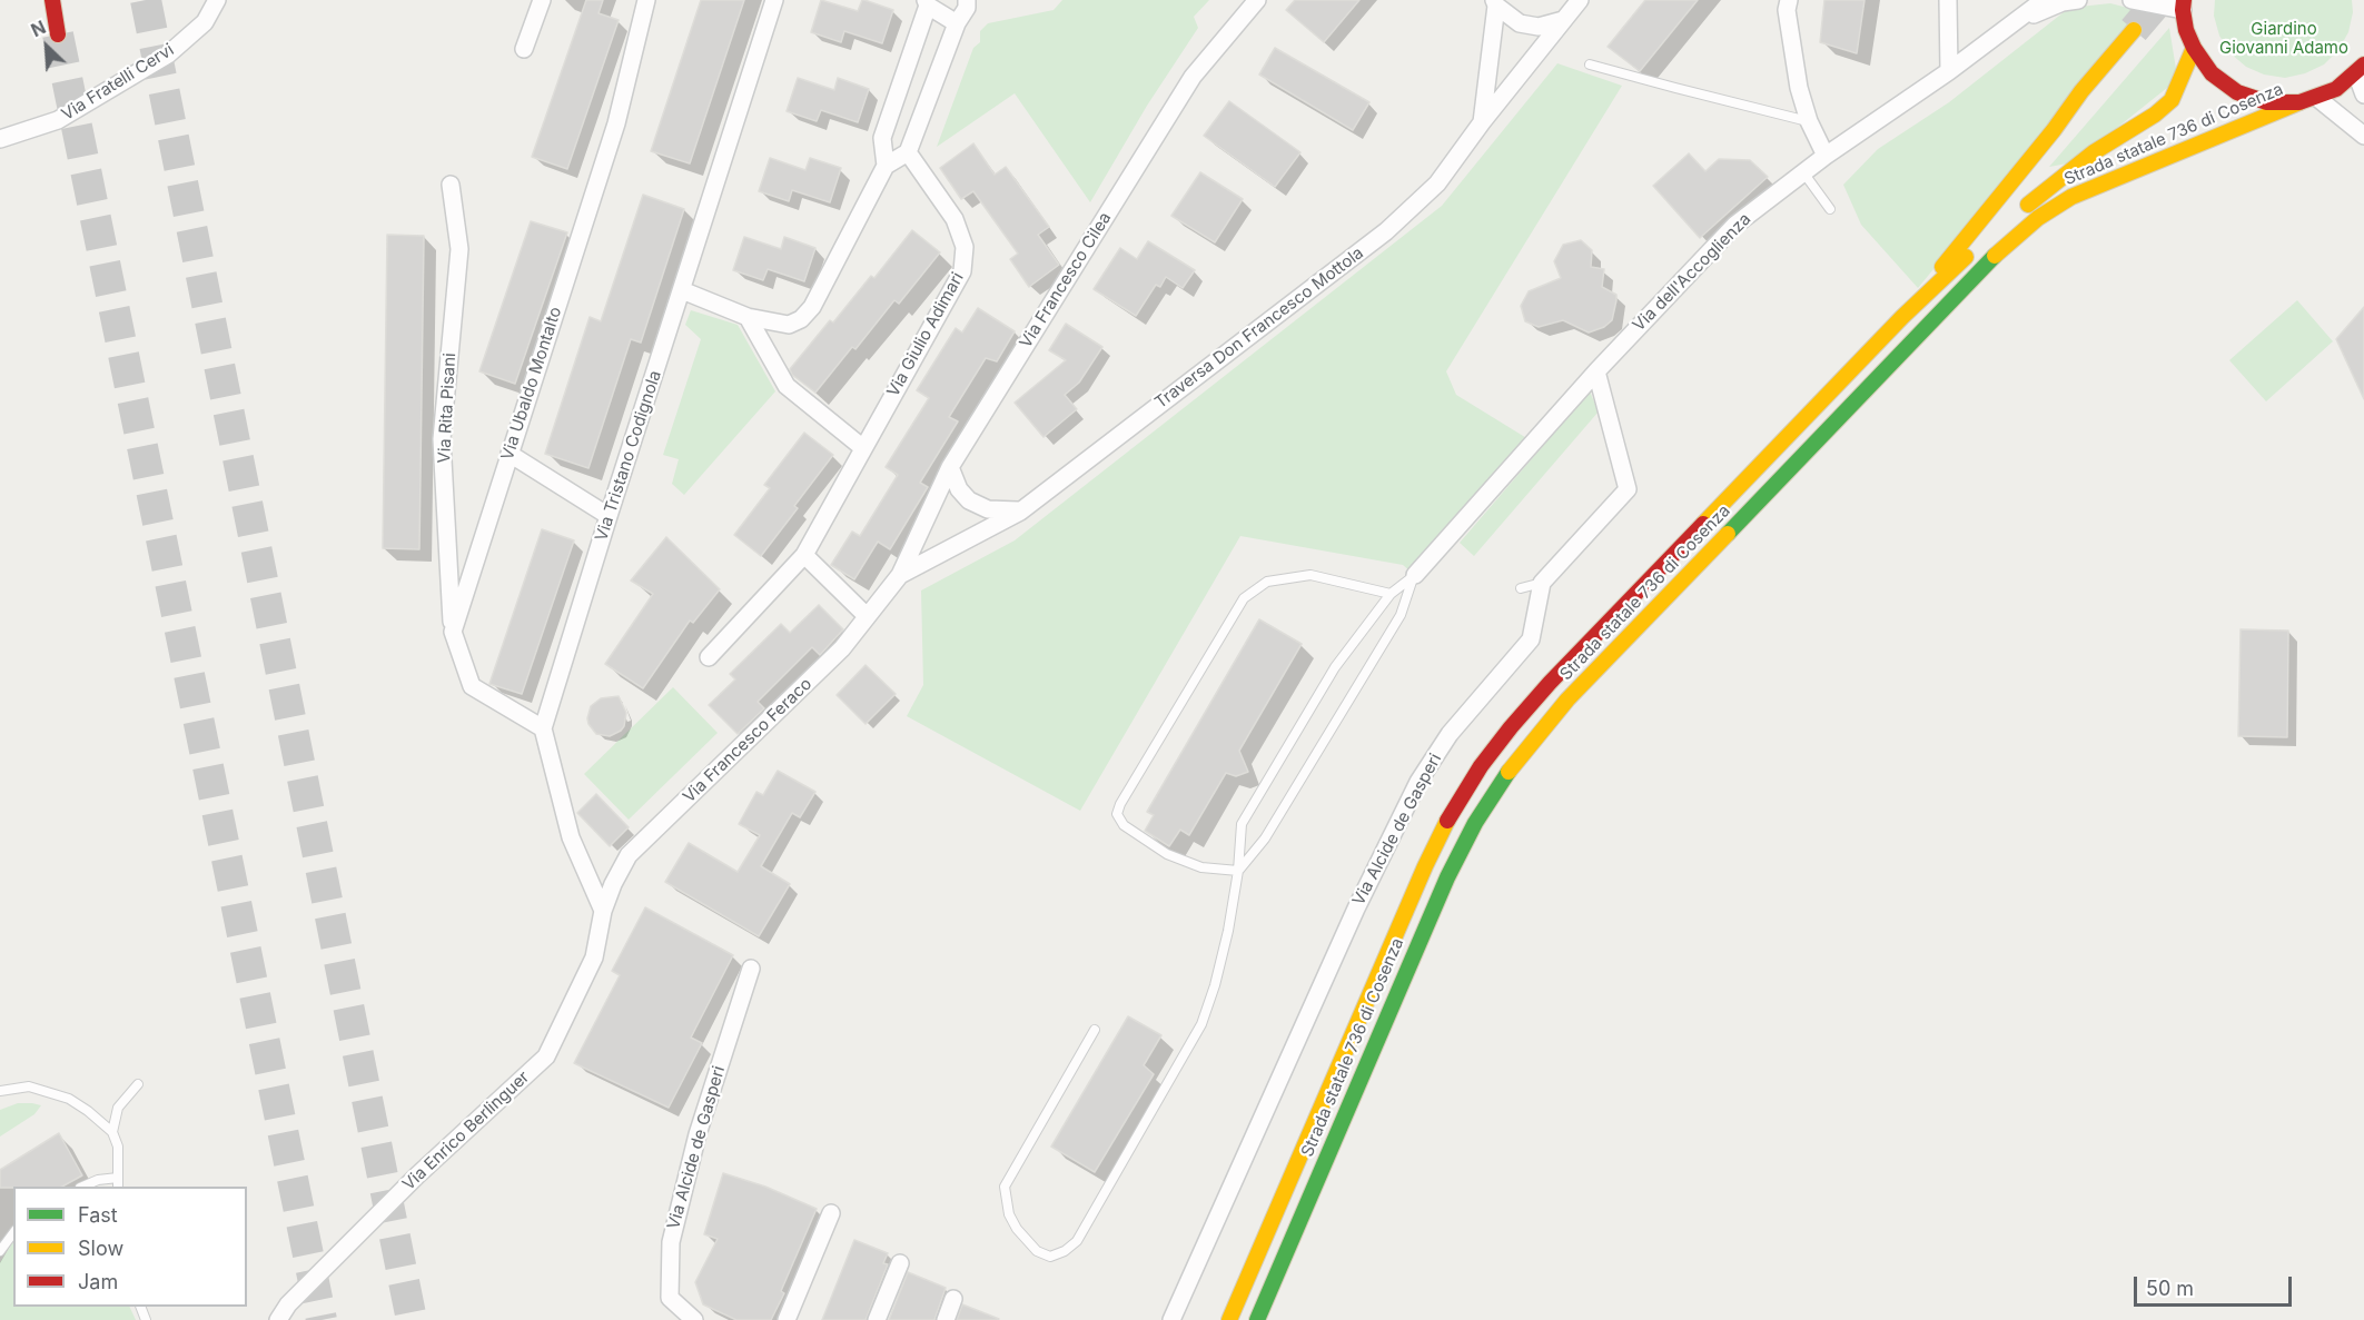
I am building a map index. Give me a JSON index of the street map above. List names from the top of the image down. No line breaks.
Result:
{"streets":{"main road":["Strada statale 736 di Cosenza"],"street":["Via Fratelli Cervi","Via dell'Accoglienza","Via Francesco Cilea","Traversa Don Francesco Mottola","Via Giulio Adimari","Via Ubaldo Montalto","Via Rita Pisani","Via Tristano Codignola","Via Francesco Feraco","Via Alcide de Gasperi","Via Enrico Berlinguer"]},"crossings":[["Via Francesco Cilea","Traversa Don Francesco Mottola"],["Via Francesco Cilea","Via Francesco Feraco"],["Traversa Don Francesco Mottola","Via Francesco Feraco"],["Via Ubaldo Montalto","Via Rita Pisani"],["Via Francesco Feraco","Via Enrico Berlinguer"]],"parks":["Giardino Giovanni Adamo"],"legend":["Fast","Slow","Jam"],"scale_bar":"50 m","north":"top left"}
